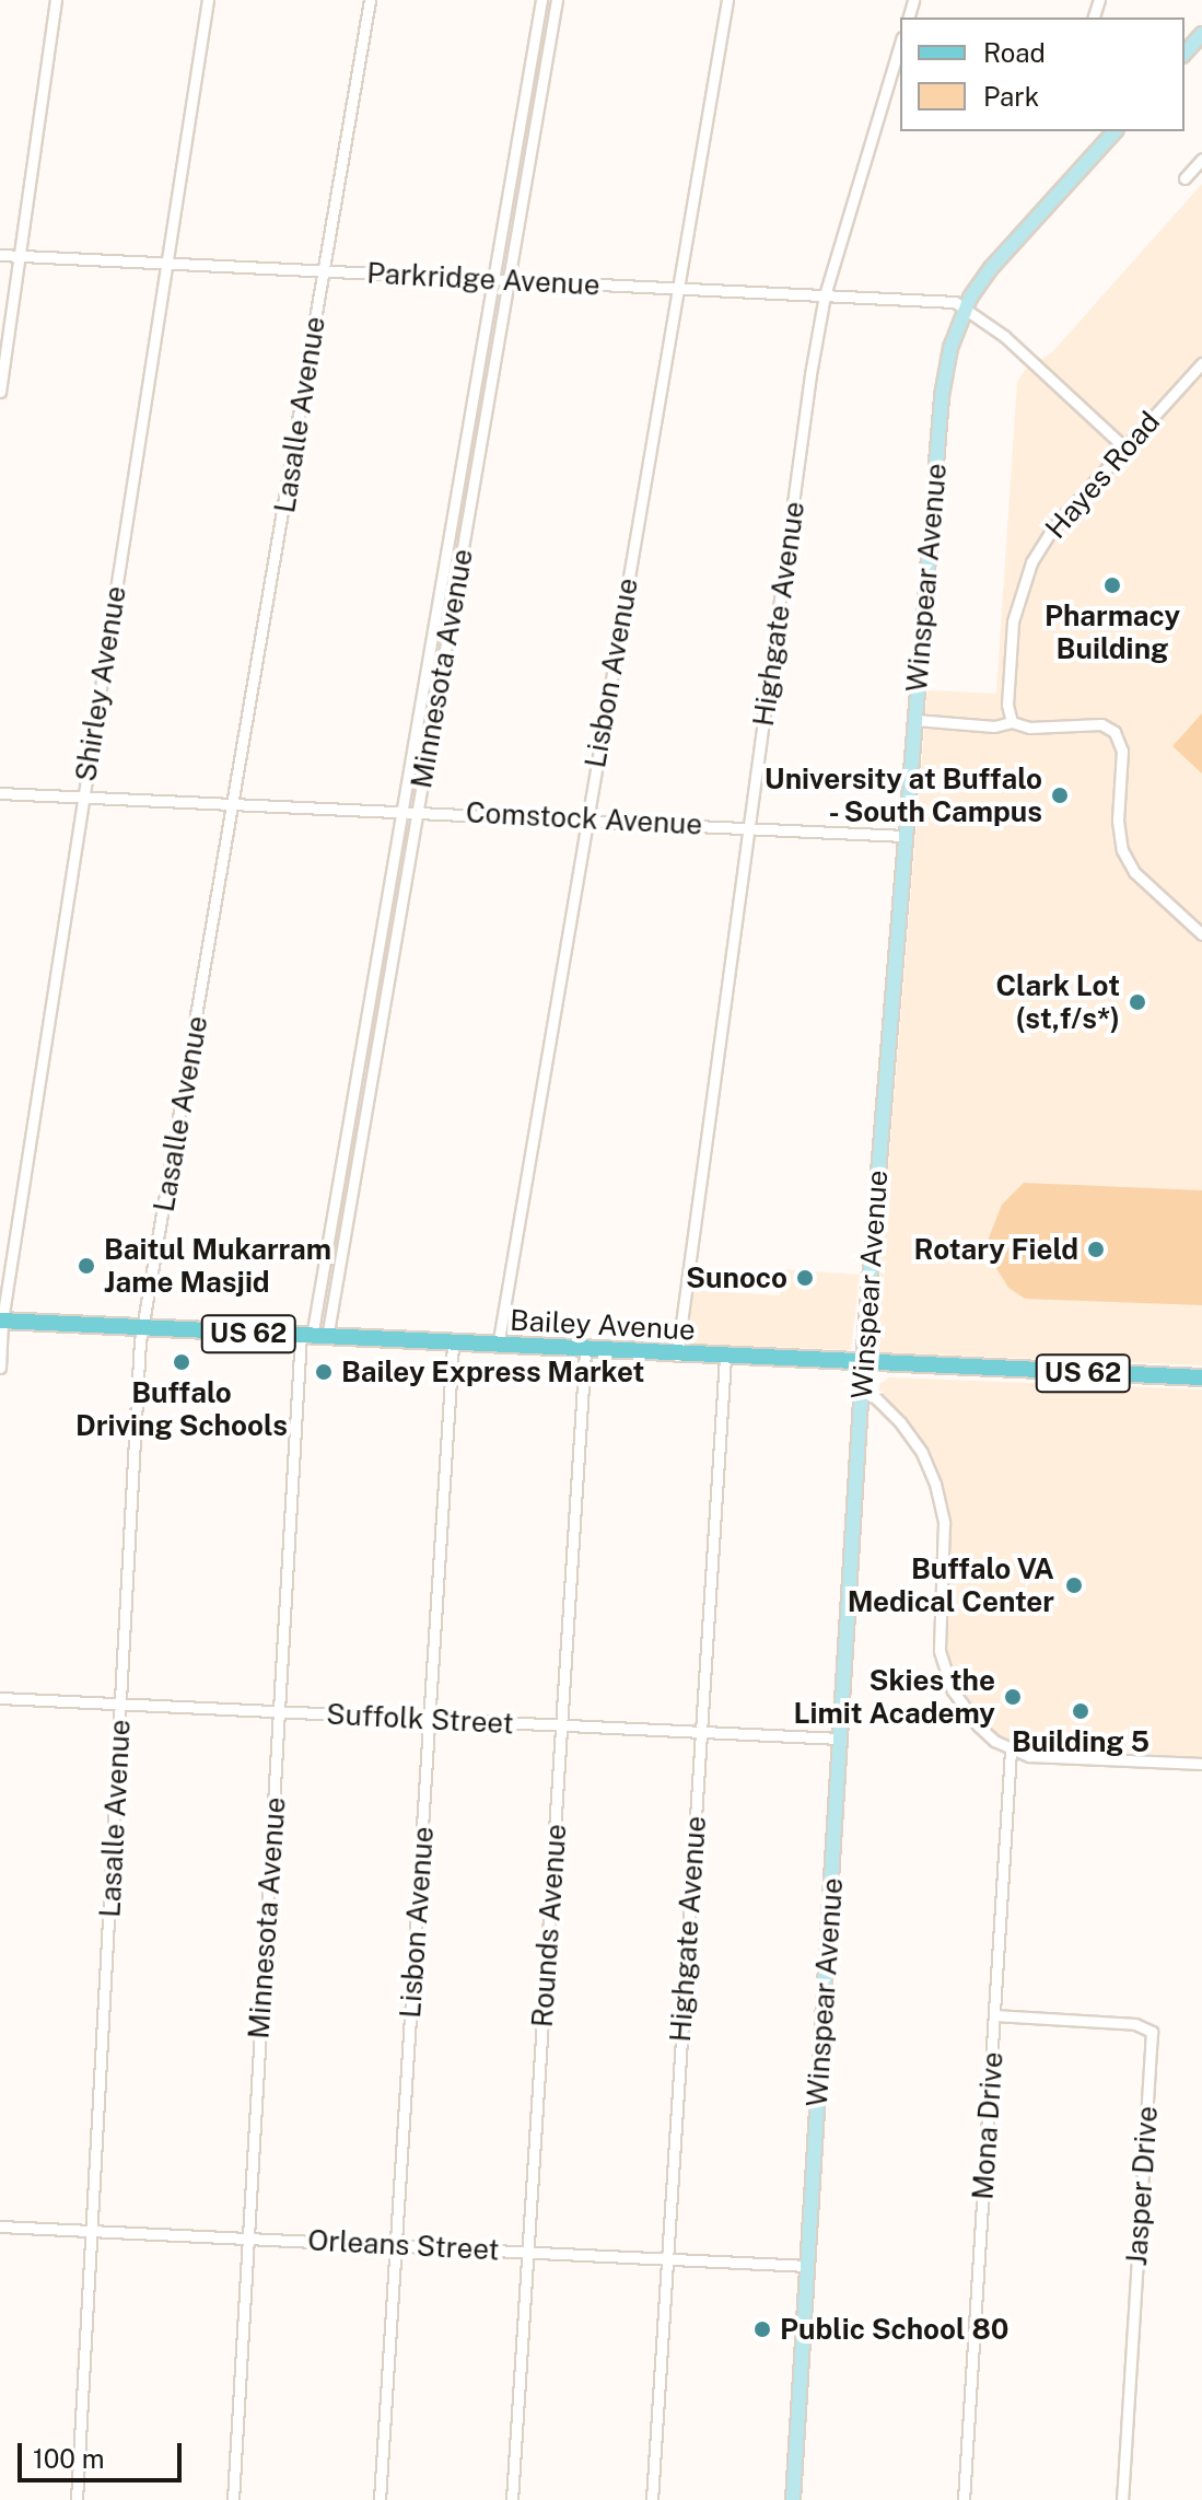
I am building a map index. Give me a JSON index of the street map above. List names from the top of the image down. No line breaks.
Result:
{"streets":{"main road":["Bailey Avenue","US 62"],"street":["Parkridge Avenue","Lasalle Avenue","Hayes Road","Winspear Avenue","Highgate Avenue","Minnesota Avenue","Lisbon Avenue","Shirley Avenue","Comstock Avenue","Suffolk Street","Rounds Avenue","Mona Drive","Jasper Drive","Orleans Street"]},"crossings":[["Parkridge Avenue","Lasalle Avenue"],["Parkridge Avenue","Winspear Avenue"],["Parkridge Avenue","Highgate Avenue"],["Parkridge Avenue","Minnesota Avenue"],["Parkridge Avenue","Lisbon Avenue"],["Parkridge Avenue","Shirley Avenue"],["Lasalle Avenue","Comstock Avenue"],["Lasalle Avenue","Bailey Avenue"],["Lasalle Avenue","Suffolk Street"],["Lasalle Avenue","Orleans Street"],["Winspear Avenue","Comstock Avenue"],["Winspear Avenue","Bailey Avenue"],["Winspear Avenue","Suffolk Street"],["Winspear Avenue","Orleans Street"],["Highgate Avenue","Comstock Avenue"],["Highgate Avenue","Bailey Avenue"],["Highgate Avenue","Suffolk Street"],["Highgate Avenue","Orleans Street"],["Minnesota Avenue","Comstock Avenue"],["Minnesota Avenue","Bailey Avenue"],["Minnesota Avenue","Suffolk Street"],["Minnesota Avenue","Orleans Street"],["Lisbon Avenue","Comstock Avenue"],["Lisbon Avenue","Bailey Avenue"],["Lisbon Avenue","Suffolk Street"],["Lisbon Avenue","Orleans Street"],["Shirley Avenue","Comstock Avenue"],["Shirley Avenue","Bailey Avenue"],["Bailey Avenue","Rounds Avenue"],["Suffolk Street","Rounds Avenue"],["Rounds Avenue","Orleans Street"],["Mona Drive","Jasper Drive"]],"places":["Pharmacy Building","University at Buffalo - South Campus","Clark Lot (st,f/s*)","Rotary Field","Baitul Mukarram Jame Masjid","Sunoco","Buffalo Driving Schools","Bailey Express Market","Buffalo VA Medical Center","Skies the Limit Academy","Building 5","Public School 80"],"legend":["Road","Park"],"scale_bar":"100 m"}
